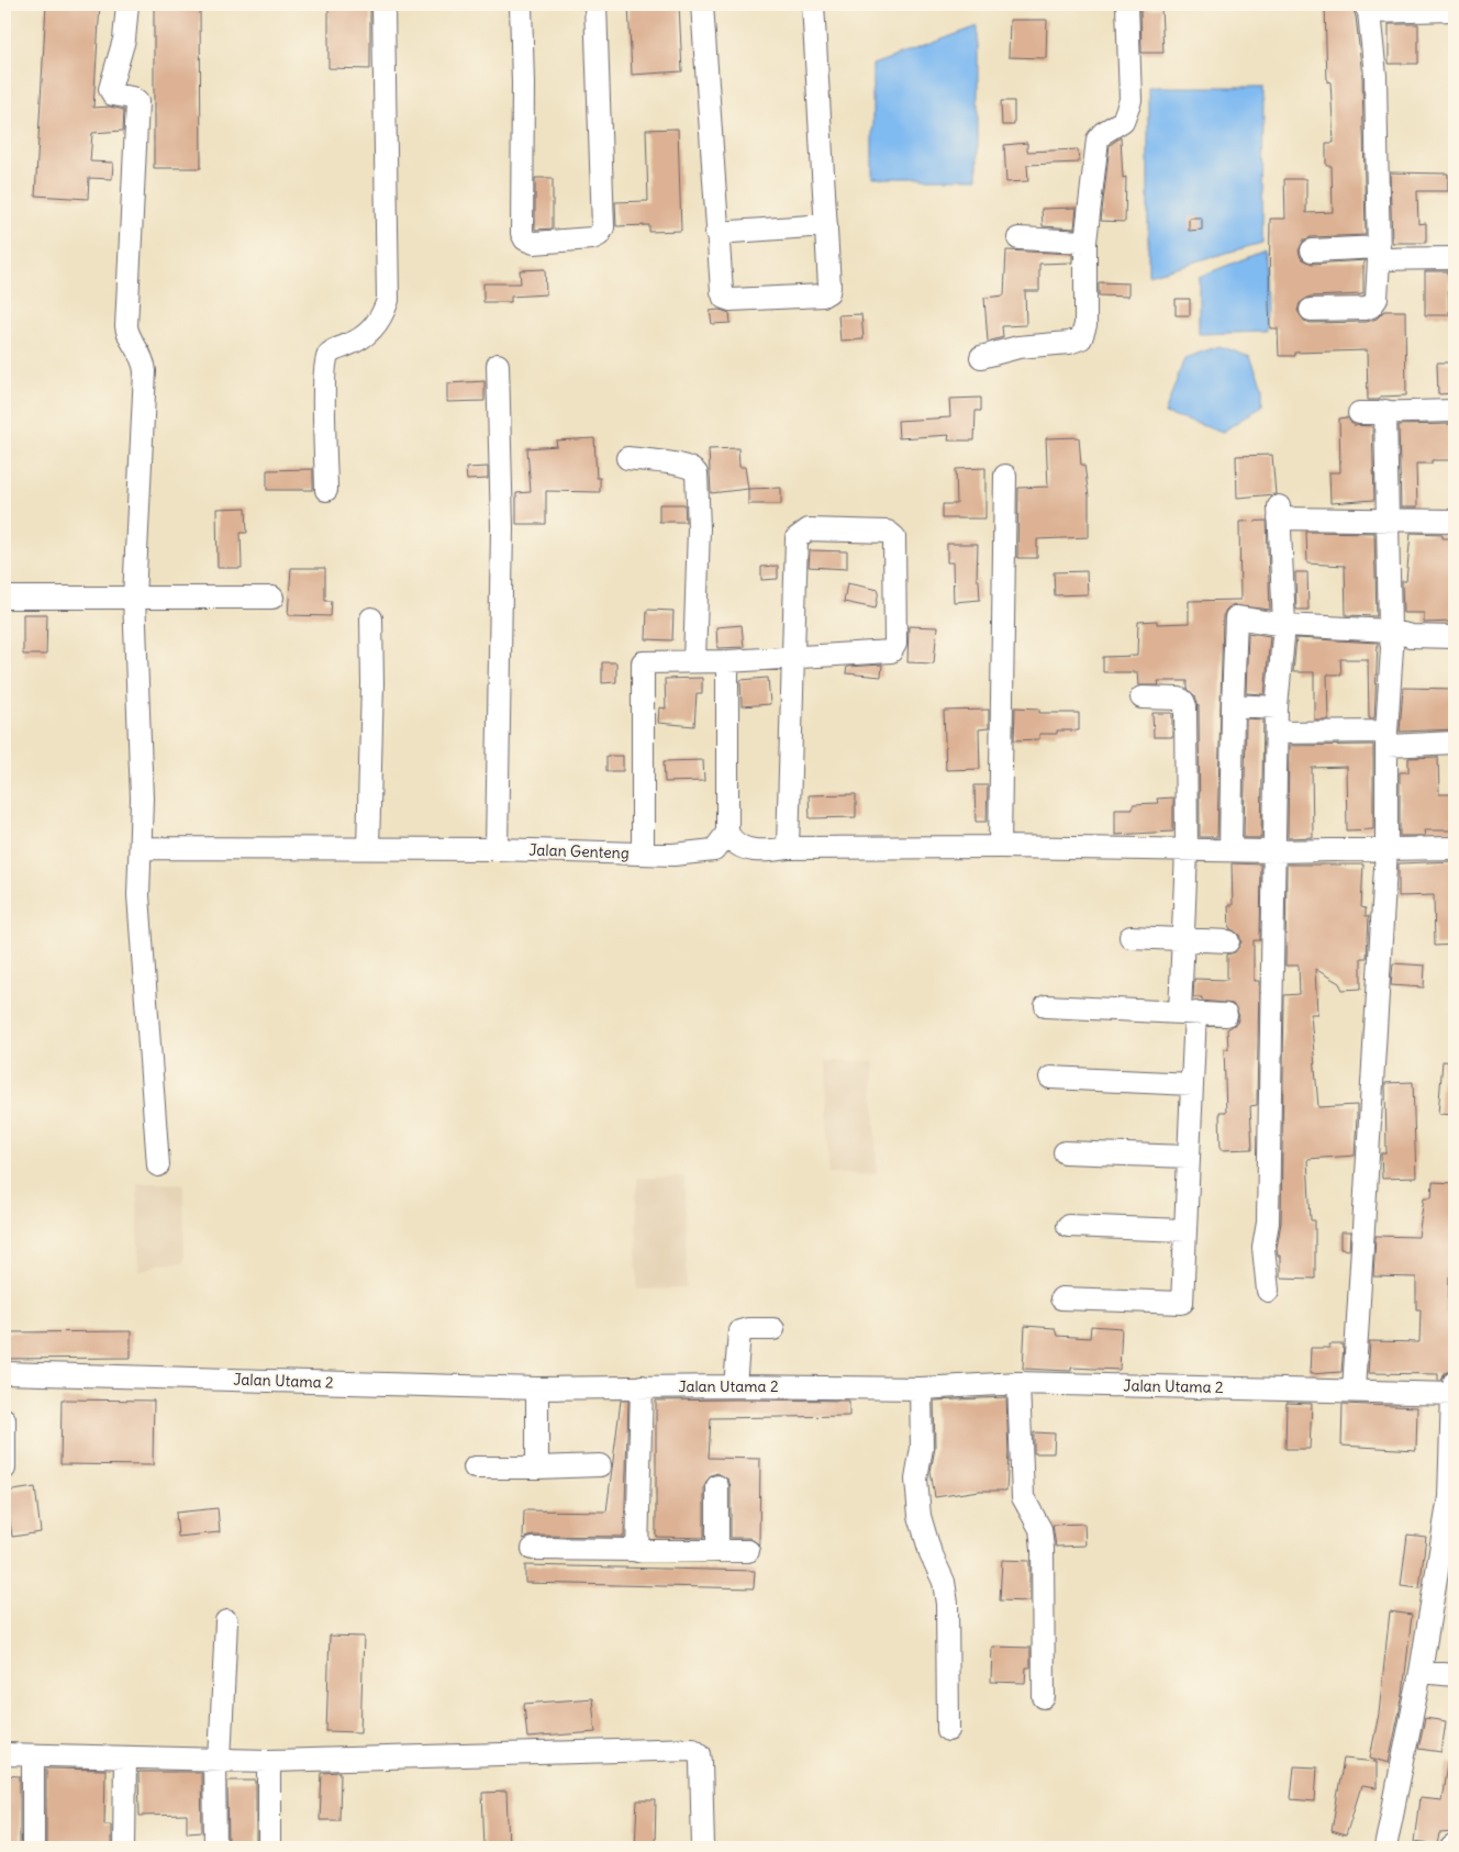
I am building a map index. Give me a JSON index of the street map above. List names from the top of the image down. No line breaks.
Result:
{"streets":{"street":["Jalan Genteng","Jalan Utama 2"]}}
